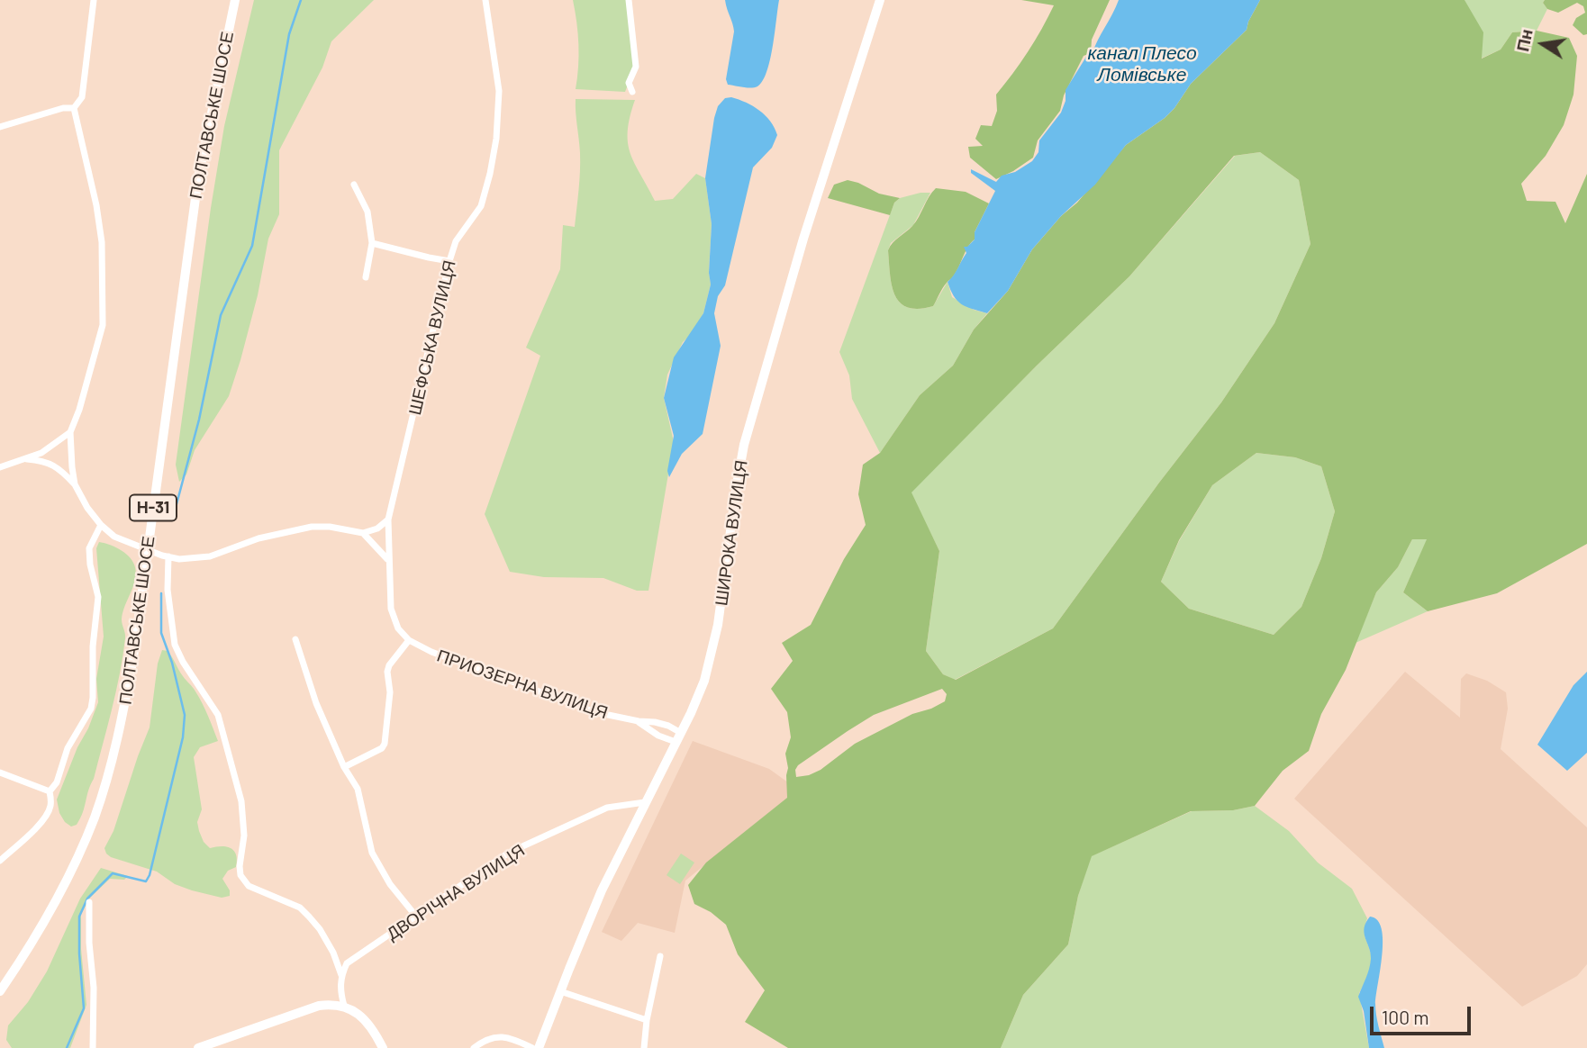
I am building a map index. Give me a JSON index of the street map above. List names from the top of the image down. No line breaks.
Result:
{"streets":{"main road":["ПОЛТАВСЬКЕ ШОСЕ","Н-31","ШИРОКА ВУЛИЦЯ"],"street":["ШЕФСЬКА ВУЛИЦЯ","ПРИОЗЕРНА ВУЛИЦЯ","ДВОРІЧНА ВУЛИЦЯ"]},"crossings":[["ШЕФСЬКА ВУЛИЦЯ","ПРИОЗЕРНА ВУЛИЦЯ"],["ШИРОКА ВУЛИЦЯ","ДВОРІЧНА ВУЛИЦЯ"]],"water":["канал Плесо Ломівське"],"scale_bar":"100 m","north":"left"}
